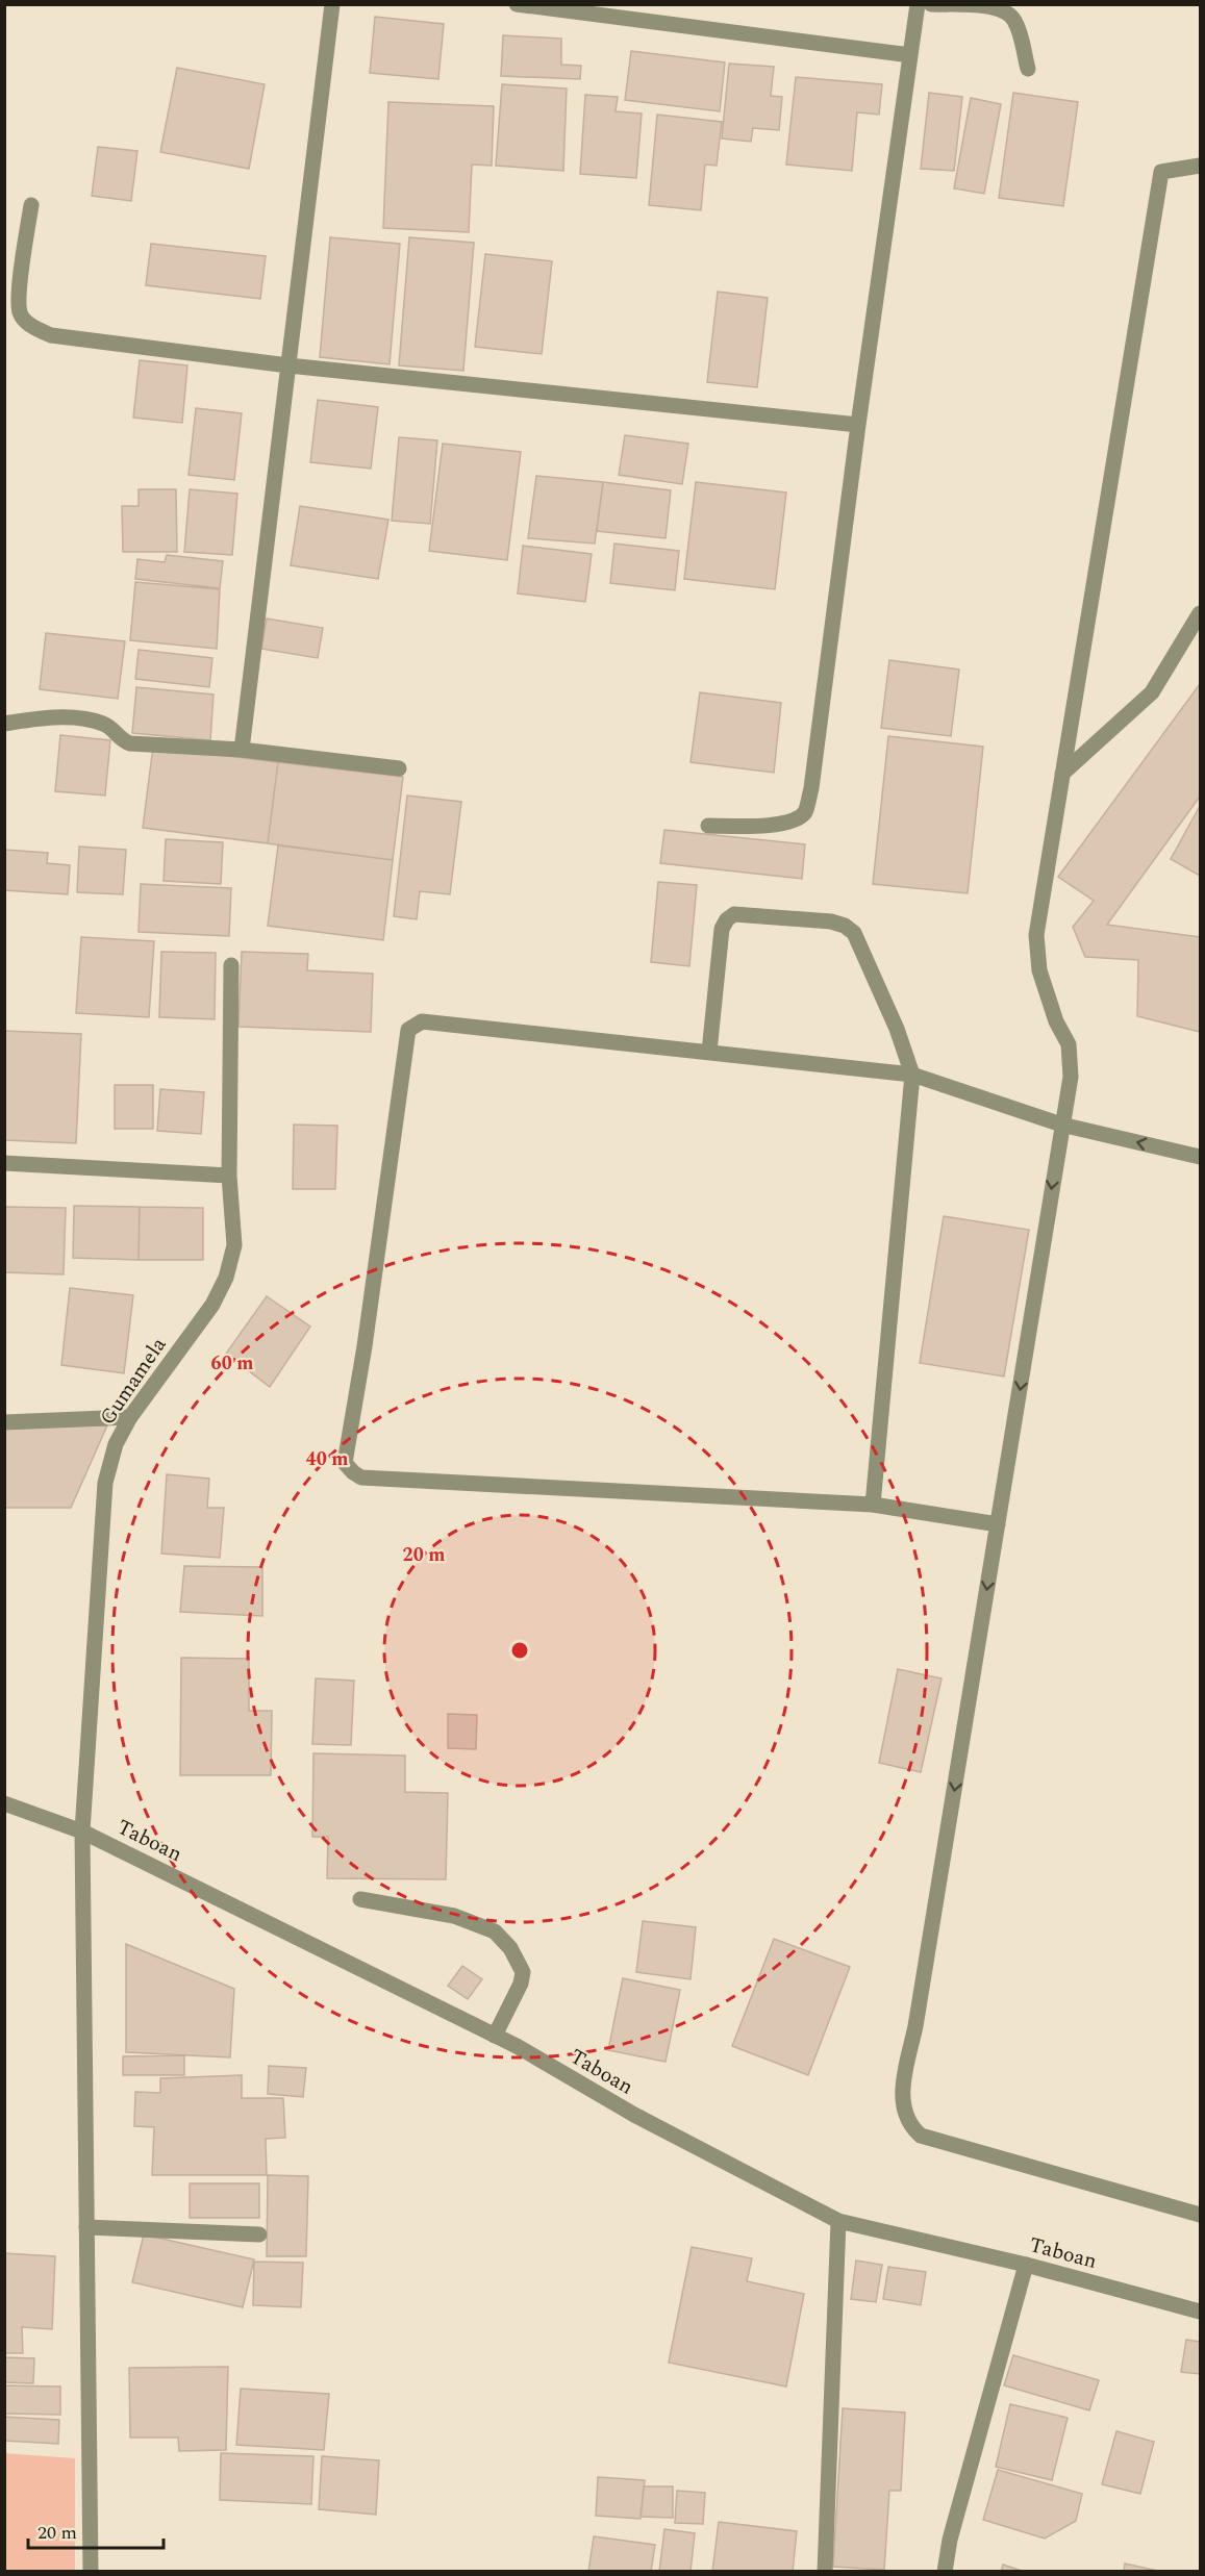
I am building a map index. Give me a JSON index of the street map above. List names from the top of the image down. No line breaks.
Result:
{"streets":{"street":["Gumamela","Taboan"]},"crossings":[["Gumamela","Taboan"]],"scale_bar":"20 m","rings":["60 m","40 m","20 m"]}
